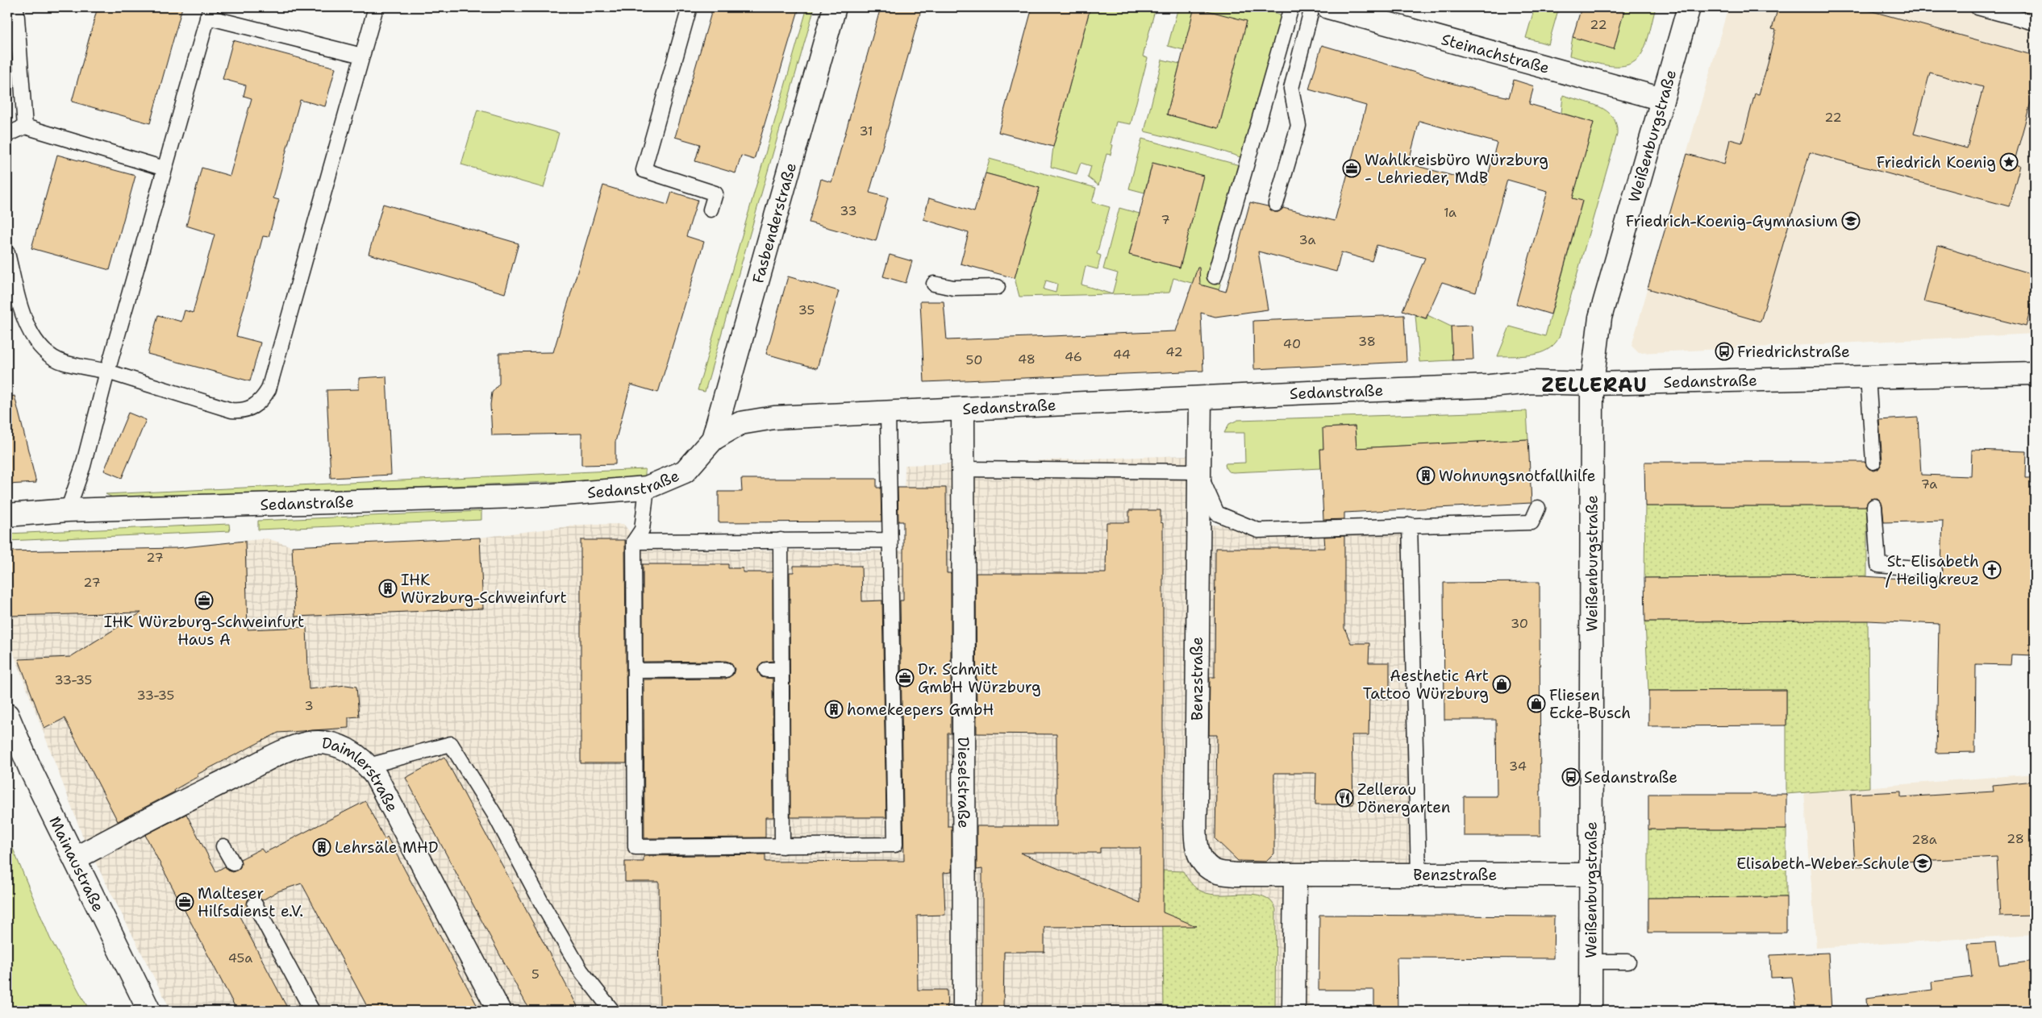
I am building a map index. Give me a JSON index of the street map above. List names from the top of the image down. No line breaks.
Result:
{"streets":{"street":["Steinachstraße","Weißenburgstraße","Fasbenderstraße","Sedanstraße","Benzstraße","Daimlerstraße","Dieselstraße","Mainaustraße"]},"crossings":[["Steinachstraße","Weißenburgstraße"],["Weißenburgstraße","Sedanstraße"],["Weißenburgstraße","Benzstraße"],["Fasbenderstraße","Sedanstraße"],["Sedanstraße","Benzstraße"],["Sedanstraße","Dieselstraße"],["Daimlerstraße","Mainaustraße"]],"districts":["ZELLERAU"],"places":{"place":["Friedrich Koenig"],"office":["Wahlkreisbüro Würzburg - Lehrieder, MdB","IHK Würzburg-Schweinfurt Haus A","Dr. Schmitt GmbH Würzburg","Malteser Hilfsdienst e.V."],"school or university":["Friedrich-Koenig-Gymnasium","Elisabeth-Weber-Schule"],"bus stop":["Friedrichstraße","Sedanstraße"],"building":["Wohnungsnotfallhilfe","IHK Würzburg-Schweinfurt","homekeepers GmbH","Lehrsäle MHD"],"church":["St. Elisabeth / Heiligkreuz"],"shop":["Aesthetic Art Tattoo Würzburg","Fliesen Ecke-Busch"],"restaurant":["Zellerau Dönergarten"]},"house_numbers":["22","22","31","33","1a","7","3a","35","38","40","42","44","46","48","50","7a","27","27","30","33-35","33-35","3","34","28","28a","45a","5"]}
